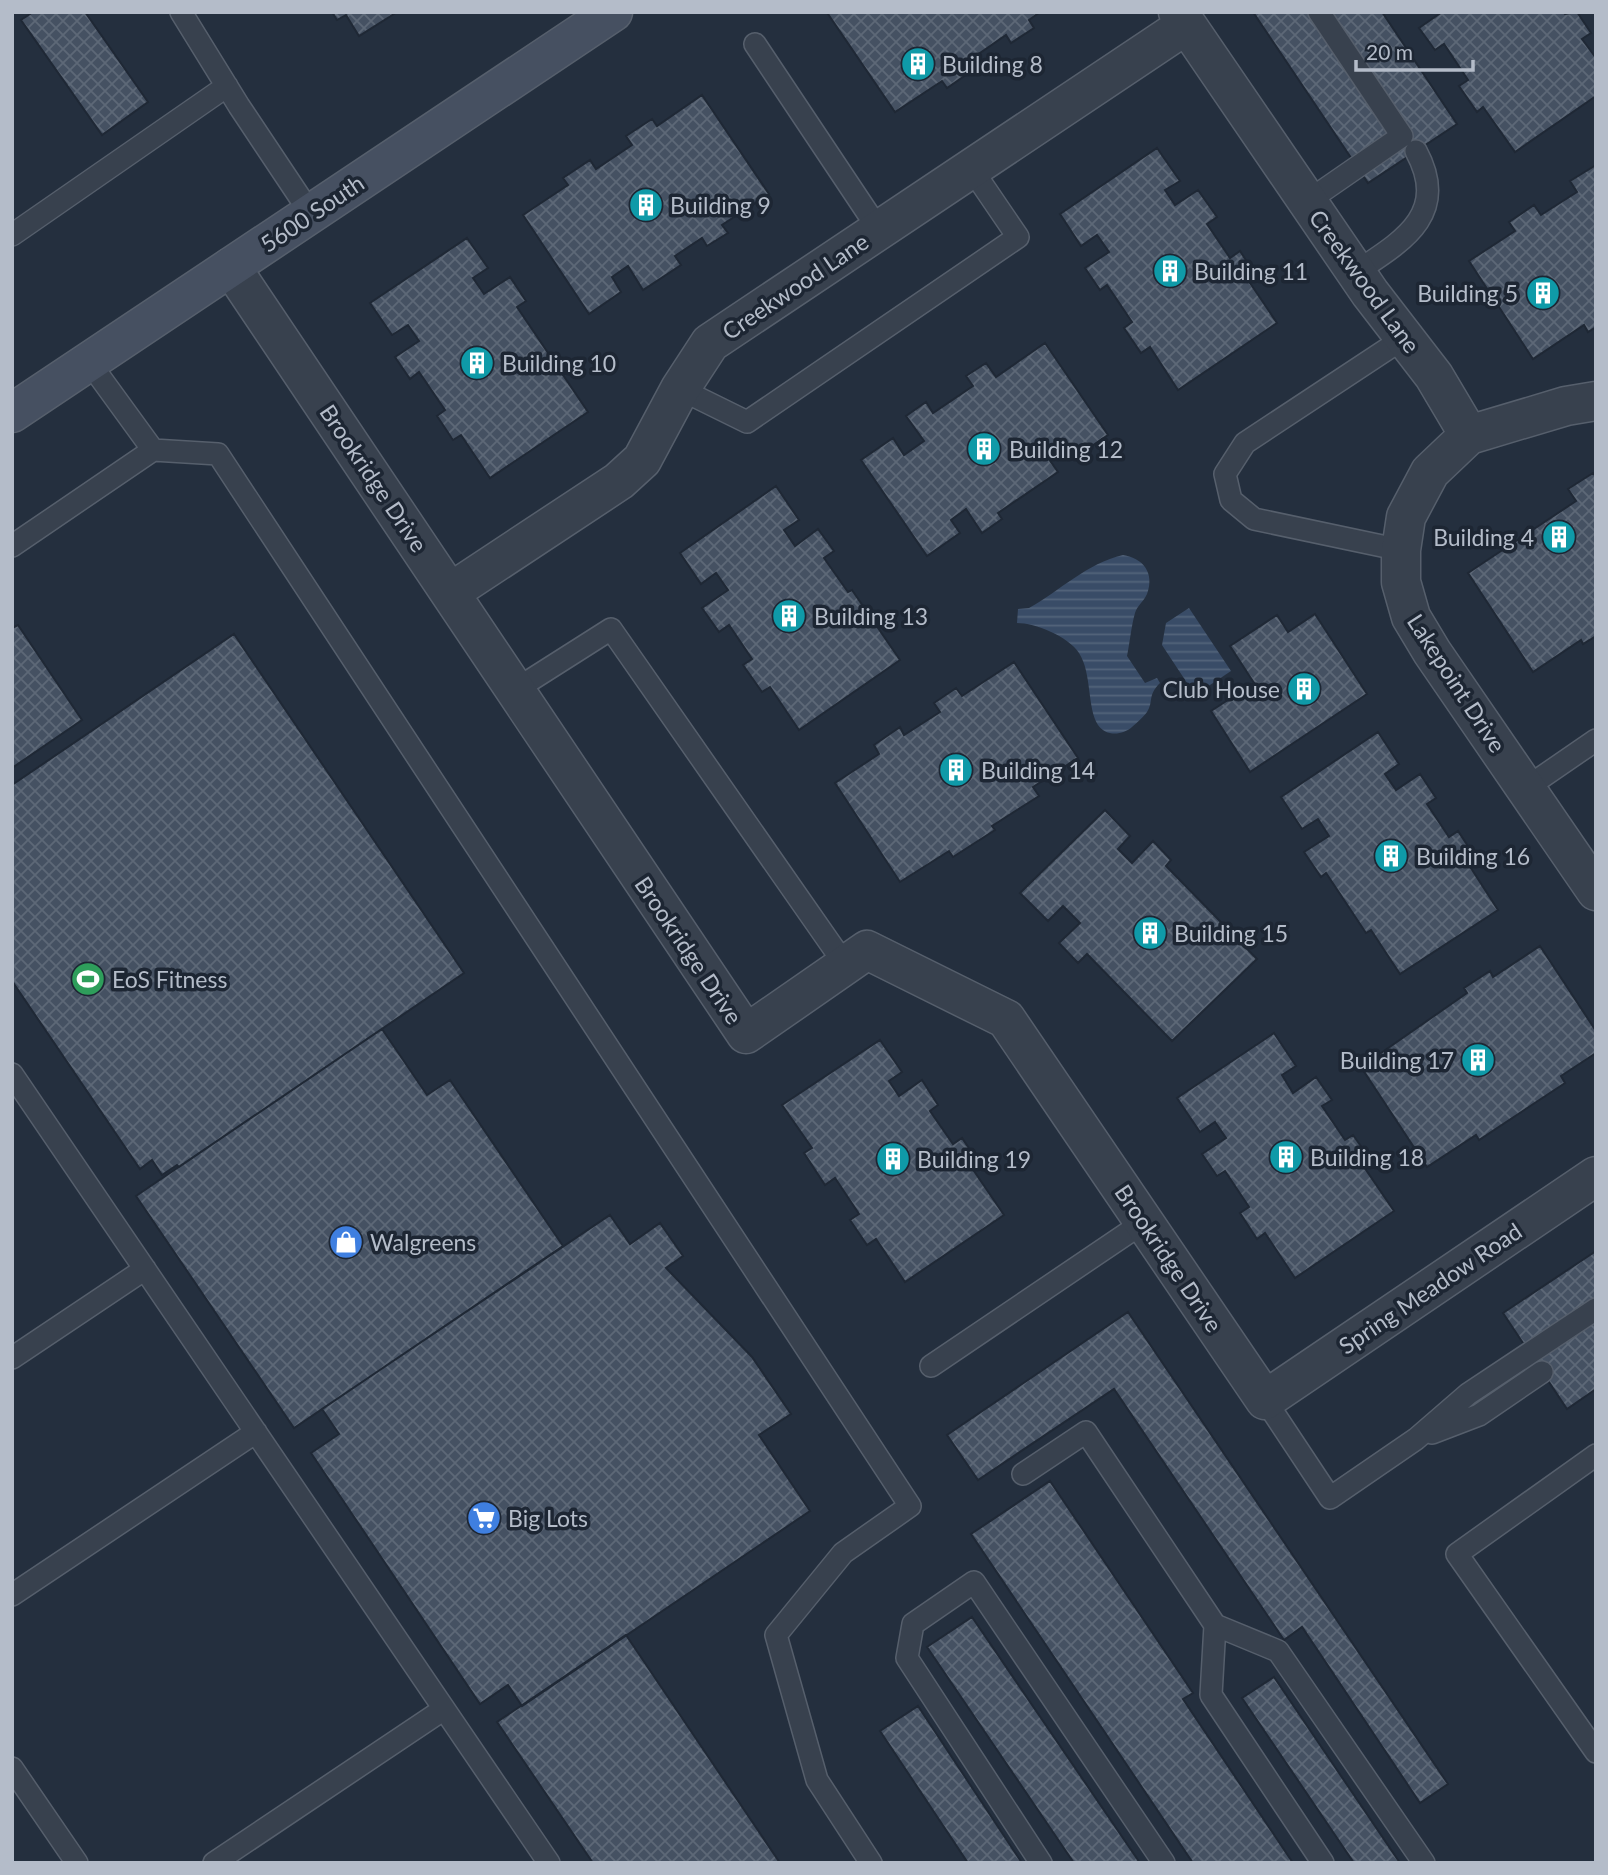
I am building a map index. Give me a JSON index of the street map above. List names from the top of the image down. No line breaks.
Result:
{"streets":{"main road":["5600 South"],"street":["Creekwood Lane","Brookridge Drive","Lakepoint Drive","Spring Meadow Road"]},"crossings":[["5600 South","Brookridge Drive"],["Creekwood Lane","Brookridge Drive"],["Creekwood Lane","Lakepoint Drive"],["Brookridge Drive","Spring Meadow Road"]],"places":{"building":["Building 8","Building 9","Building 11","Building 5","Building 10","Building 12","Building 4","Building 13","Club House","Building 14","Building 16","Building 15","Building 17","Building 18","Building 19"],"sports":["EoS Fitness"],"shop":["Walgreens"],"supermarket":["Big Lots"]},"scale_bar":"20 m"}
